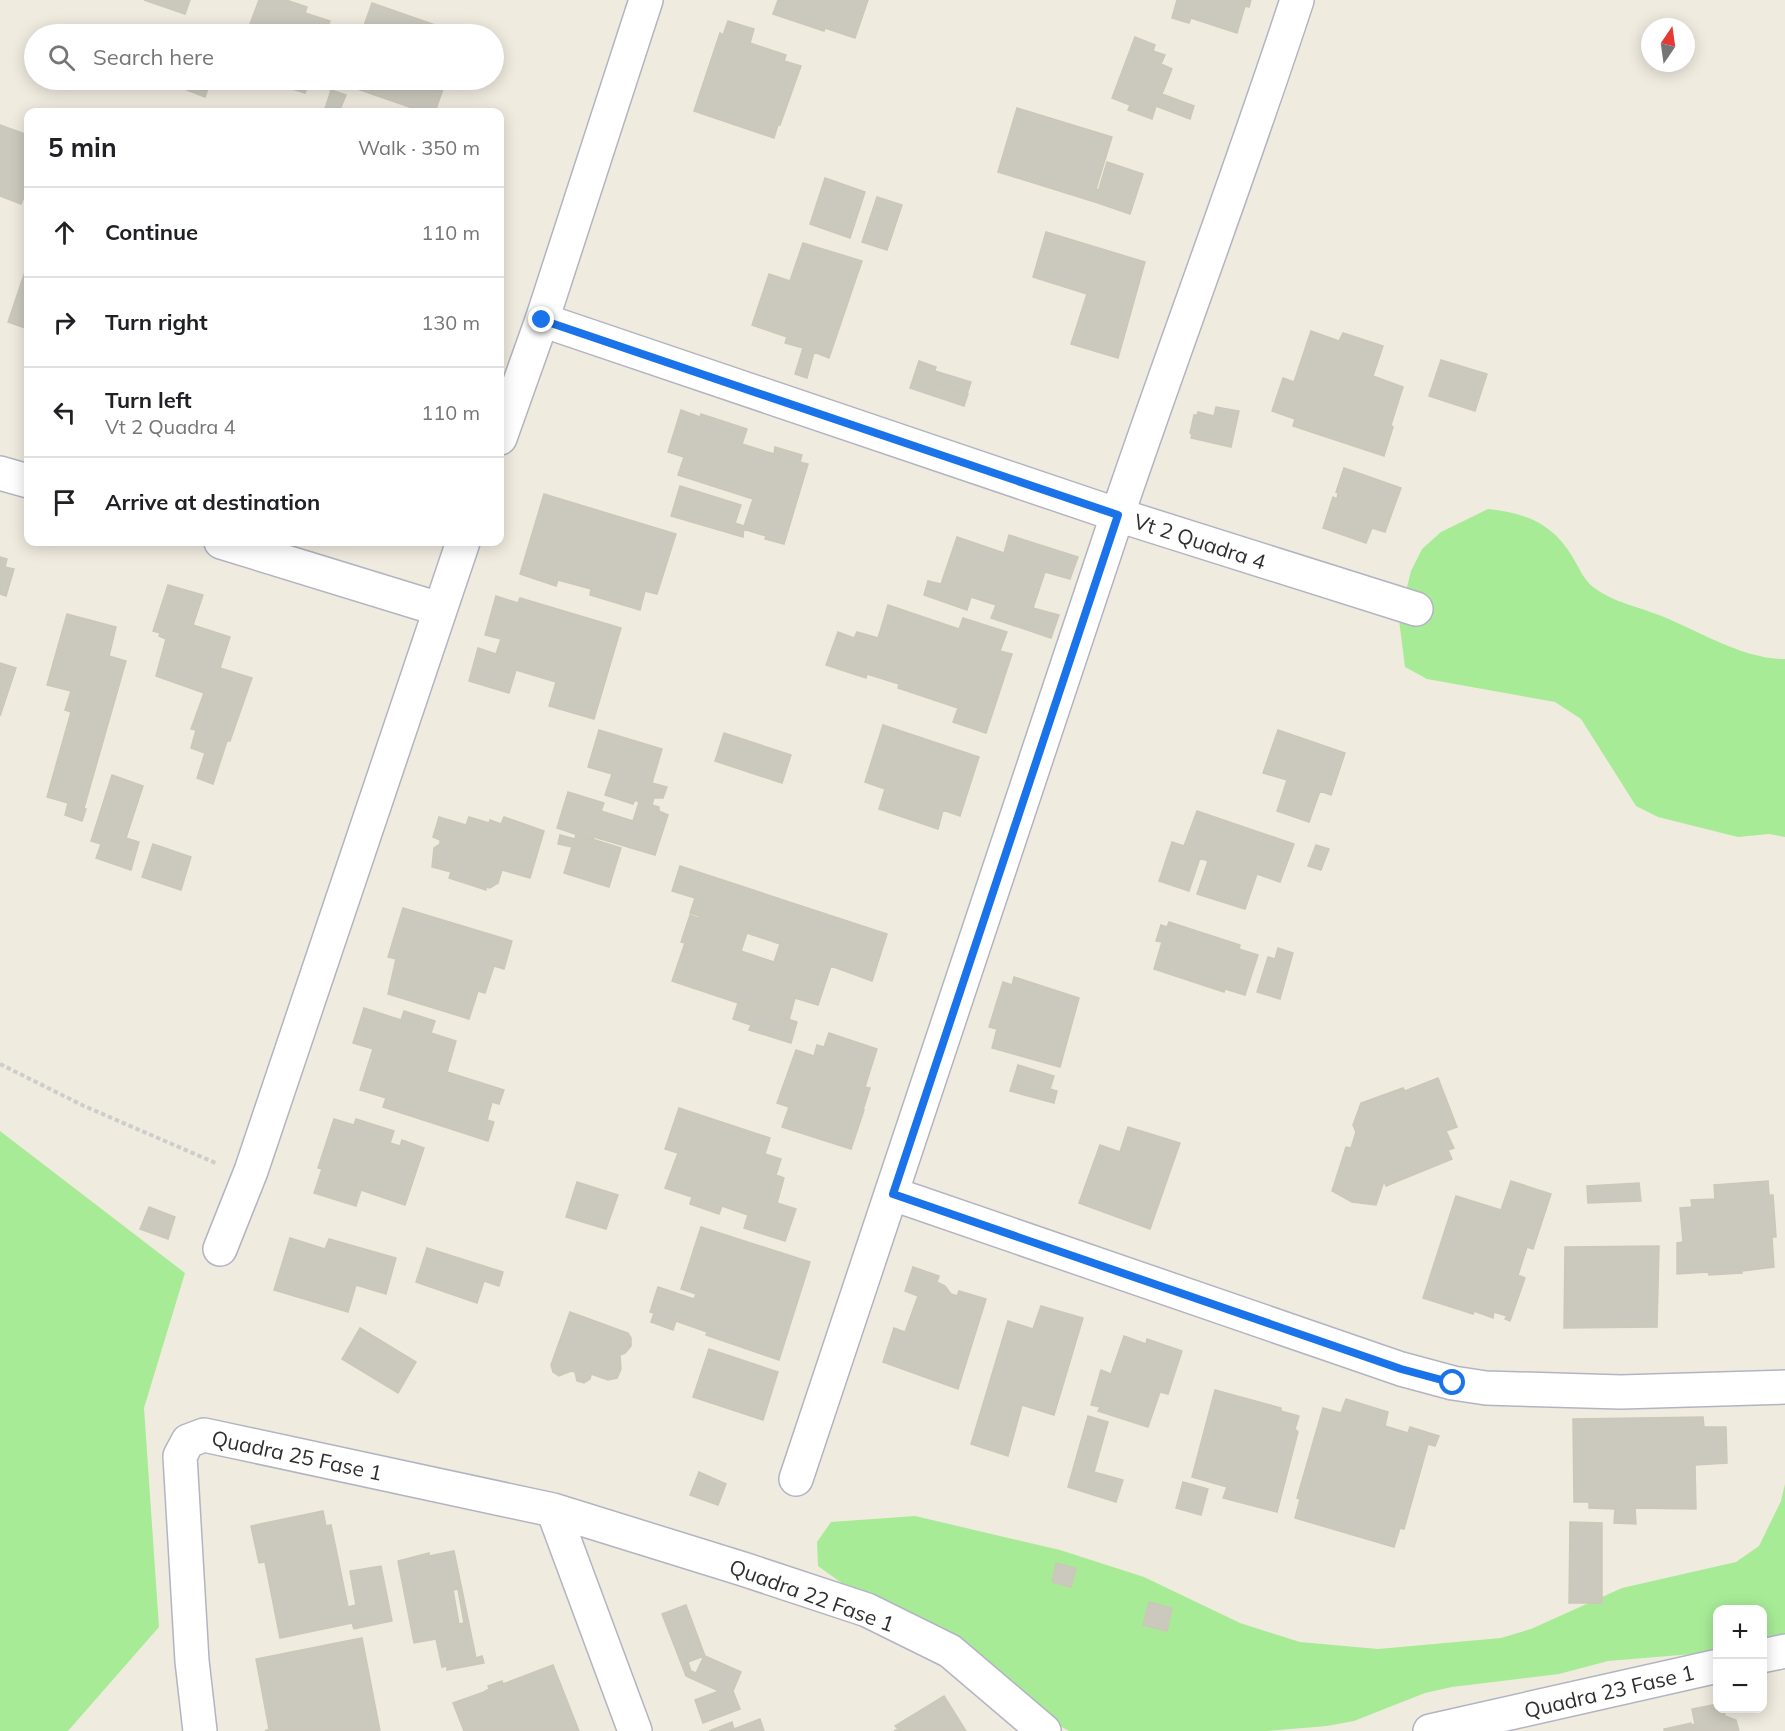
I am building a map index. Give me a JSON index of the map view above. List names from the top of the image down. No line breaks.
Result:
{"streets":{"street":["Vt 2 Quadra 4","Quadra 25 Fase 1","Quadra 22 Fase 1","Quadra 23 Fase 1"]},"crossings":[["Quadra 25 Fase 1","Quadra 22 Fase 1"]],"north":"top","page":{"search":"Search here","heading":["5 min","Walk · 350 m"],"list":[["Continue","110 m"],["Turn right","130 m"],["Turn left","Vt 2 Quadra 4","110 m"],"Arrive at destination"],"map_buttons":["+","−"]}}
